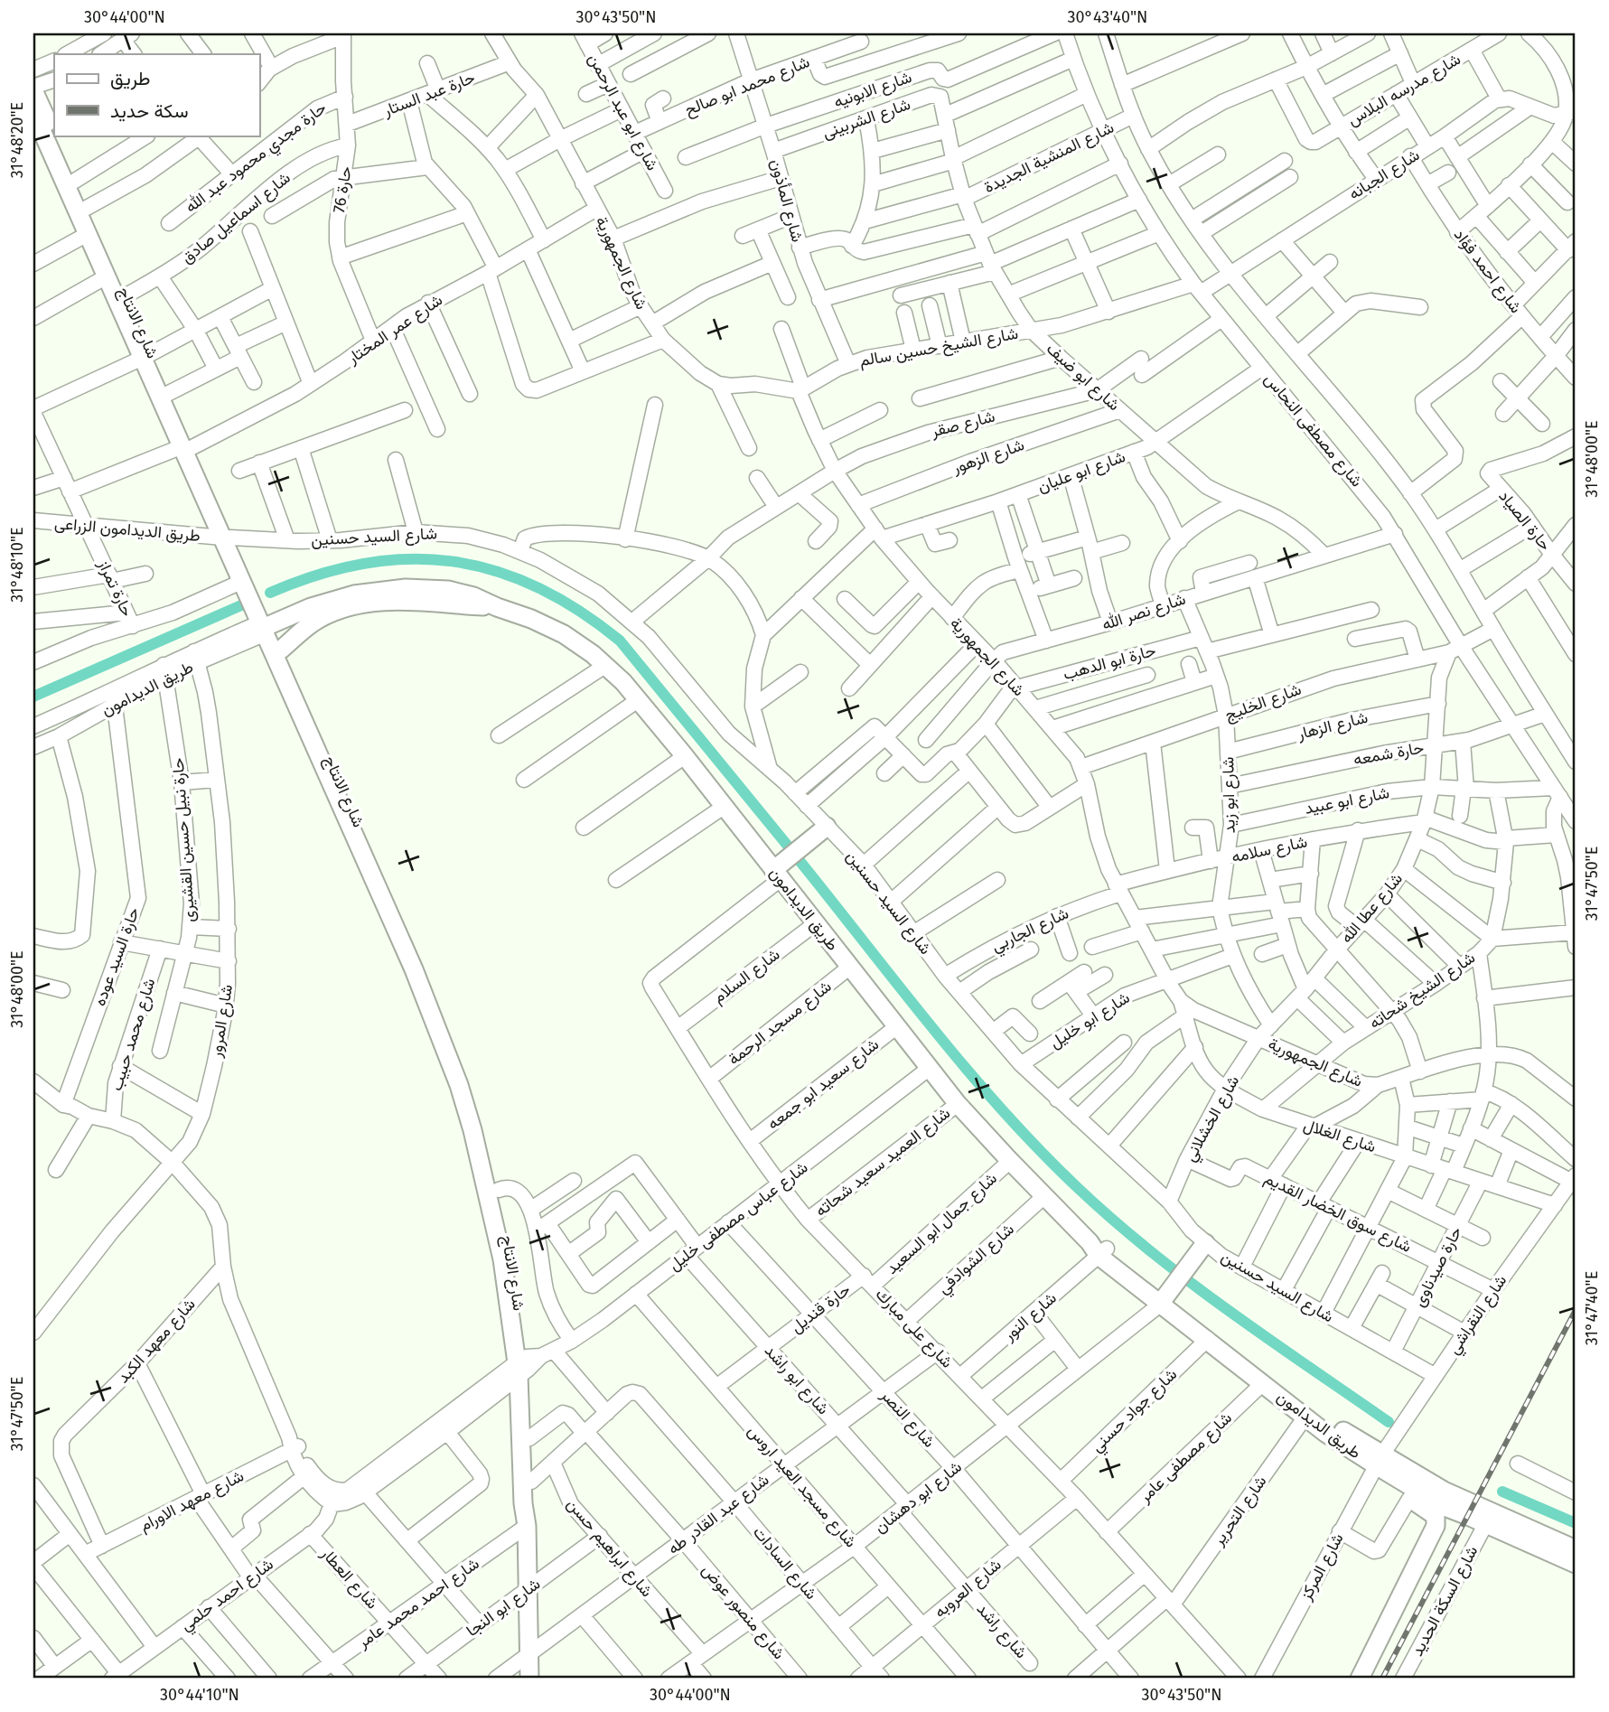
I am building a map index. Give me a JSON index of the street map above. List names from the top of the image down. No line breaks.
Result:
{"streets":{"main road":["شارع الانتاج","طريق الديدامون"],"street":["شارع محمد ابو صالح","شارع الابونيه","شارع مدرسه البلاس","حارة عبد الستار","شارع ابو عبد الرحمن","شارع الشربينى","حارة مجدي محمود عبد الله","شارع المنشية الجديدة","شارع الجبانه","حارة 76","شارع المأذون","شارع اسماعيل صادق","شارع الجمهورية","شارع احمد فؤاد","شارع عمر المختار","شارع الشيخ حسين سالم","شارع ابو ضيف","شارع صقر","شارع مصطفى النحاس","شارع الزهور","شارع ابو عليان","حارة الصياد","طريق الديدامون الزراعى","شارع السيد حسنين","حارة تمراز","شارع نصر الله","حارة ابو الدهب","شارع الخليج","شارع الزهار","حارة شمعه","شارع ابو زيد","شارع ابو عبيد","حارة نبيل حسين القشيرى","شارع سلامه","شارع عطا الله","شارع الجاربي","حارة السيد عوده","شارع السلام","شارع الشيخ شحاته","شارع ابو خليل","شارع المرور","شارع مسجد الرحمة","شارع محمد حبيب","شارع سعيد ابو جمعه","شارع الخشلاني","شارع الغلال","شارع العميد سعيد شحاته","شارع سوق الخضار القديم","شارع عباس مصطفى خليل","شارع جمال ابو السعيد","شارع الشوادفي","حارة صيدناوى","حارة قنديل","شارع النقراشي","شارع النور","شارع على مبارك","شارع معهد الكبد","شارع ابو راشد","شارع جواد حسني","شارع النصر","شارع مصطفى عامر","شارع مسجد العيد اروس","شارع ابو دهشان","شارع معهد الاورام","شارع التحرير","شارع عبد القادر طه","شارع ابراهيم حسن","شارع السادات","شارع المركز","شارع العطار","شارع العروبه","شارع احمد حلمي","شارع السكة الحديد","شارع احمد محمد عامر","شارع ابو النجا","شارع منصور عوض","شارع راشد"]},"crossings":[["شارع محمد ابو صالح","شارع ابو عبد الرحمن"],["شارع محمد ابو صالح","شارع المأذون"],["شارع الابونيه","شارع المأذون"],["حارة عبد الستار","حارة 76"],["حارة عبد الستار","شارع الجمهورية"],["شارع الشربينى","شارع المأذون"],["شارع الشربينى","شارع ابو ضيف"],["حارة مجدي محمود عبد الله","حارة 76"],["شارع المنشية الجديدة","شارع ابو ضيف"],["شارع المنشية الجديدة","شارع مصطفى النحاس"],["شارع الجبانه","شارع احمد فؤاد"],["شارع الجبانه","شارع الشيخ حسين سالم"],["شارع الجبانه","شارع مصطفى النحاس"],["حارة 76","شارع اسماعيل صادق"],["حارة 76","شارع عمر المختار"],["شارع المأذون","شارع الشيخ حسين سالم"],["شارع اسماعيل صادق","شارع الانتاج"],["شارع الجمهورية","شارع عمر المختار"],["شارع الجمهورية","شارع الشيخ حسين سالم"],["شارع الجمهورية","شارع صقر"],["شارع الجمهورية","شارع الزهور"],["شارع الجمهورية","شارع ابو عليان"],["شارع الجمهورية","شارع نصر الله"],["شارع الجمهورية","حارة ابو الدهب"],["شارع الجمهورية","شارع الخليج"],["شارع الجمهورية","شارع سلامه"],["شارع الجمهورية","شارع عطا الله"],["شارع الجمهورية","شارع الجاربي"],["شارع الجمهورية","شارع الشيخ شحاته"],["شارع الجمهورية","شارع ابو خليل"],["شارع الجمهورية","شارع الخشلاني"],["شارع الجمهورية","شارع الغلال"],["شارع الانتاج","شارع عمر المختار"],["شارع الانتاج","طريق الديدامون الزراعى"],["شارع الانتاج","شارع السيد حسنين"],["شارع الانتاج","طريق الديدامون"],["شارع الانتاج","شارع عباس مصطفى خليل"],["شارع الانتاج","شارع عبد القادر طه"],["شارع الانتاج","شارع السادات"],["شارع الانتاج","شارع احمد محمد عامر"],["شارع الانتاج","شارع ابو النجا"],["شارع الانتاج","شارع منصور عوض"],["شارع عمر المختار","حارة تمراز"],["شارع الشيخ حسين سالم","شارع ابو ضيف"],["شارع الشيخ حسين سالم","شارع مصطفى النحاس"],["شارع ابو ضيف","شارع صقر"],["شارع ابو ضيف","شارع الزهور"],["شارع ابو ضيف","شارع ابو عليان"],["شارع ابو ضيف","شارع نصر الله"],["شارع صقر","شارع السيد حسنين"],["شارع مصطفى النحاس","شارع ابو عليان"],["شارع مصطفى النحاس","شارع نصر الله"],["شارع مصطفى النحاس","شارع الخليج"],["شارع مصطفى النحاس","حارة شمعه"],["شارع مصطفى النحاس","شارع ابو عبيد"],["شارع مصطفى النحاس","شارع عطا الله"],["طريق الديدامون الزراعى","شارع السيد حسنين"],["طريق الديدامون الزراعى","حارة تمراز"],["شارع السيد حسنين","شارع الجاربي"],["شارع السيد حسنين","شارع ابو خليل"],["شارع السيد حسنين","شارع الخشلاني"],["شارع السيد حسنين","حارة صيدناوى"],["شارع السيد حسنين","شارع النقراشي"],["شارع نصر الله","شارع ابو زيد"],["حارة ابو الدهب","شارع ابو زيد"],["طريق الديدامون","حارة نبيل حسين القشيرى"],["طريق الديدامون","حارة السيد عوده"],["طريق الديدامون","شارع السلام"],["طريق الديدامون","شارع المرور"],["طريق الديدامون","شارع مسجد الرحمة"],["طريق الديدامون","شارع سعيد ابو جمعه"],["طريق الديدامون","شارع العميد سعيد شحاته"],["طريق الديدامون","شارع عباس مصطفى خليل"],["طريق الديدامون","شارع جمال ابو السعيد"],["طريق الديدامون","شارع الشوادفي"],["طريق الديدامون","شارع النقراشي"],["طريق الديدامون","شارع النور"],["طريق الديدامون","شارع على مبارك"],["طريق الديدامون","شارع جواد حسني"],["طريق الديدامون","شارع مصطفى عامر"],["طريق الديدامون","شارع ابو دهشان"],["طريق الديدامون","شارع التحرير"],["طريق الديدامون","شارع المركز"],["طريق الديدامون","شارع السكة الحديد"],["شارع الخليج","شارع ابو زيد"],["شارع الخليج","شارع عطا الله"],["شارع الزهار","شارع ابو زيد"],["شارع الزهار","شارع عطا الله"],["حارة شمعه","شارع ابو زيد"],["حارة شمعه","شارع عطا الله"],["شارع ابو زيد","شارع ابو عبيد"],["شارع ابو زيد","شارع سلامه"],["شارع ابو زيد","شارع عطا الله"],["شارع ابو زيد","شارع ابو خليل"],["شارع ابو عبيد","شارع عطا الله"],["شارع سلامه","شارع عطا الله"],["شارع سلامه","شارع الجاربي"],["شارع عطا الله","شارع الخشلاني"],["شارع السلام","شارع على مبارك"],["شارع الشيخ شحاته","شارع الغلال"],["شارع مسجد الرحمة","شارع على مبارك"],["شارع سعيد ابو جمعه","شارع على مبارك"],["شارع الخشلاني","شارع الغلال"],["شارع الخشلاني","شارع سوق الخضار القديم"],["شارع الغلال","حارة صيدناوى"],["شارع الغلال","شارع النقراشي"],["شارع العميد سعيد شحاته","شارع على مبارك"],["شارع سوق الخضار القديم","حارة صيدناوى"],["شارع سوق الخضار القديم","شارع النقراشي"],["شارع عباس مصطفى خليل","شارع على مبارك"],["شارع عباس مصطفى خليل","شارع ابو راشد"],["شارع عباس مصطفى خليل","شارع النصر"],["شارع عباس مصطفى خليل","شارع مسجد العيد اروس"],["شارع جمال ابو السعيد","حارة قنديل"],["شارع جمال ابو السعيد","شارع على مبارك"],["شارع الشوادفي","شارع على مبارك"],["حارة قنديل","شارع على مبارك"],["حارة قنديل","شارع ابو راشد"],["حارة قنديل","شارع النصر"],["حارة قنديل","شارع مسجد العيد اروس"],["شارع النقراشي","شارع المركز"],["شارع النور","شارع على مبارك"],["شارع على مبارك","شارع جواد حسني"],["شارع على مبارك","شارع مصطفى عامر"],["شارع على مبارك","شارع ابو دهشان"],["شارع على مبارك","شارع التحرير"],["شارع على مبارك","شارع عبد القادر طه"],["شارع على مبارك","شارع العروبه"],["شارع معهد الكبد","شارع معهد الاورام"],["شارع ابو راشد","شارع ابو دهشان"],["شارع ابو راشد","شارع عبد القادر طه"],["شارع ابو راشد","شارع راشد"],["شارع النصر","شارع ابو دهشان"],["شارع النصر","شارع التحرير"],["شارع النصر","شارع عبد القادر طه"],["شارع النصر","شارع العروبه"],["شارع مسجد العيد اروس","شارع ابو دهشان"],["شارع مسجد العيد اروس","شارع عبد القادر طه"],["شارع مسجد العيد اروس","شارع العروبه"],["شارع ابو دهشان","شارع ابراهيم حسن"],["شارع ابو دهشان","شارع السادات"],["شارع ابو دهشان","شارع منصور عوض"],["شارع ابو دهشان","شارع راشد"],["شارع عبد القادر طه","شارع ابراهيم حسن"],["شارع عبد القادر طه","شارع السادات"],["شارع عبد القادر طه","شارع منصور عوض"],["شارع ابراهيم حسن","شارع السادات"],["شارع ابراهيم حسن","شارع ابو النجا"],["شارع السادات","شارع العروبه"],["شارع السادات","شارع منصور عوض"],["شارع العطار","شارع احمد حلمي"],["شارع العطار","شارع احمد محمد عامر"],["شارع العطار","شارع ابو النجا"],["شارع العروبه","شارع راشد"]],"legend":["طريق","سكة حديد"],"coordinates":["30°44'00\"N","30°43'50\"N","30°43'40\"N","31°48'20\"E","31°48'00\"E","31°48'10\"E","31°47'50\"E","31°47'40\"E","30°44'10\"N"]}
